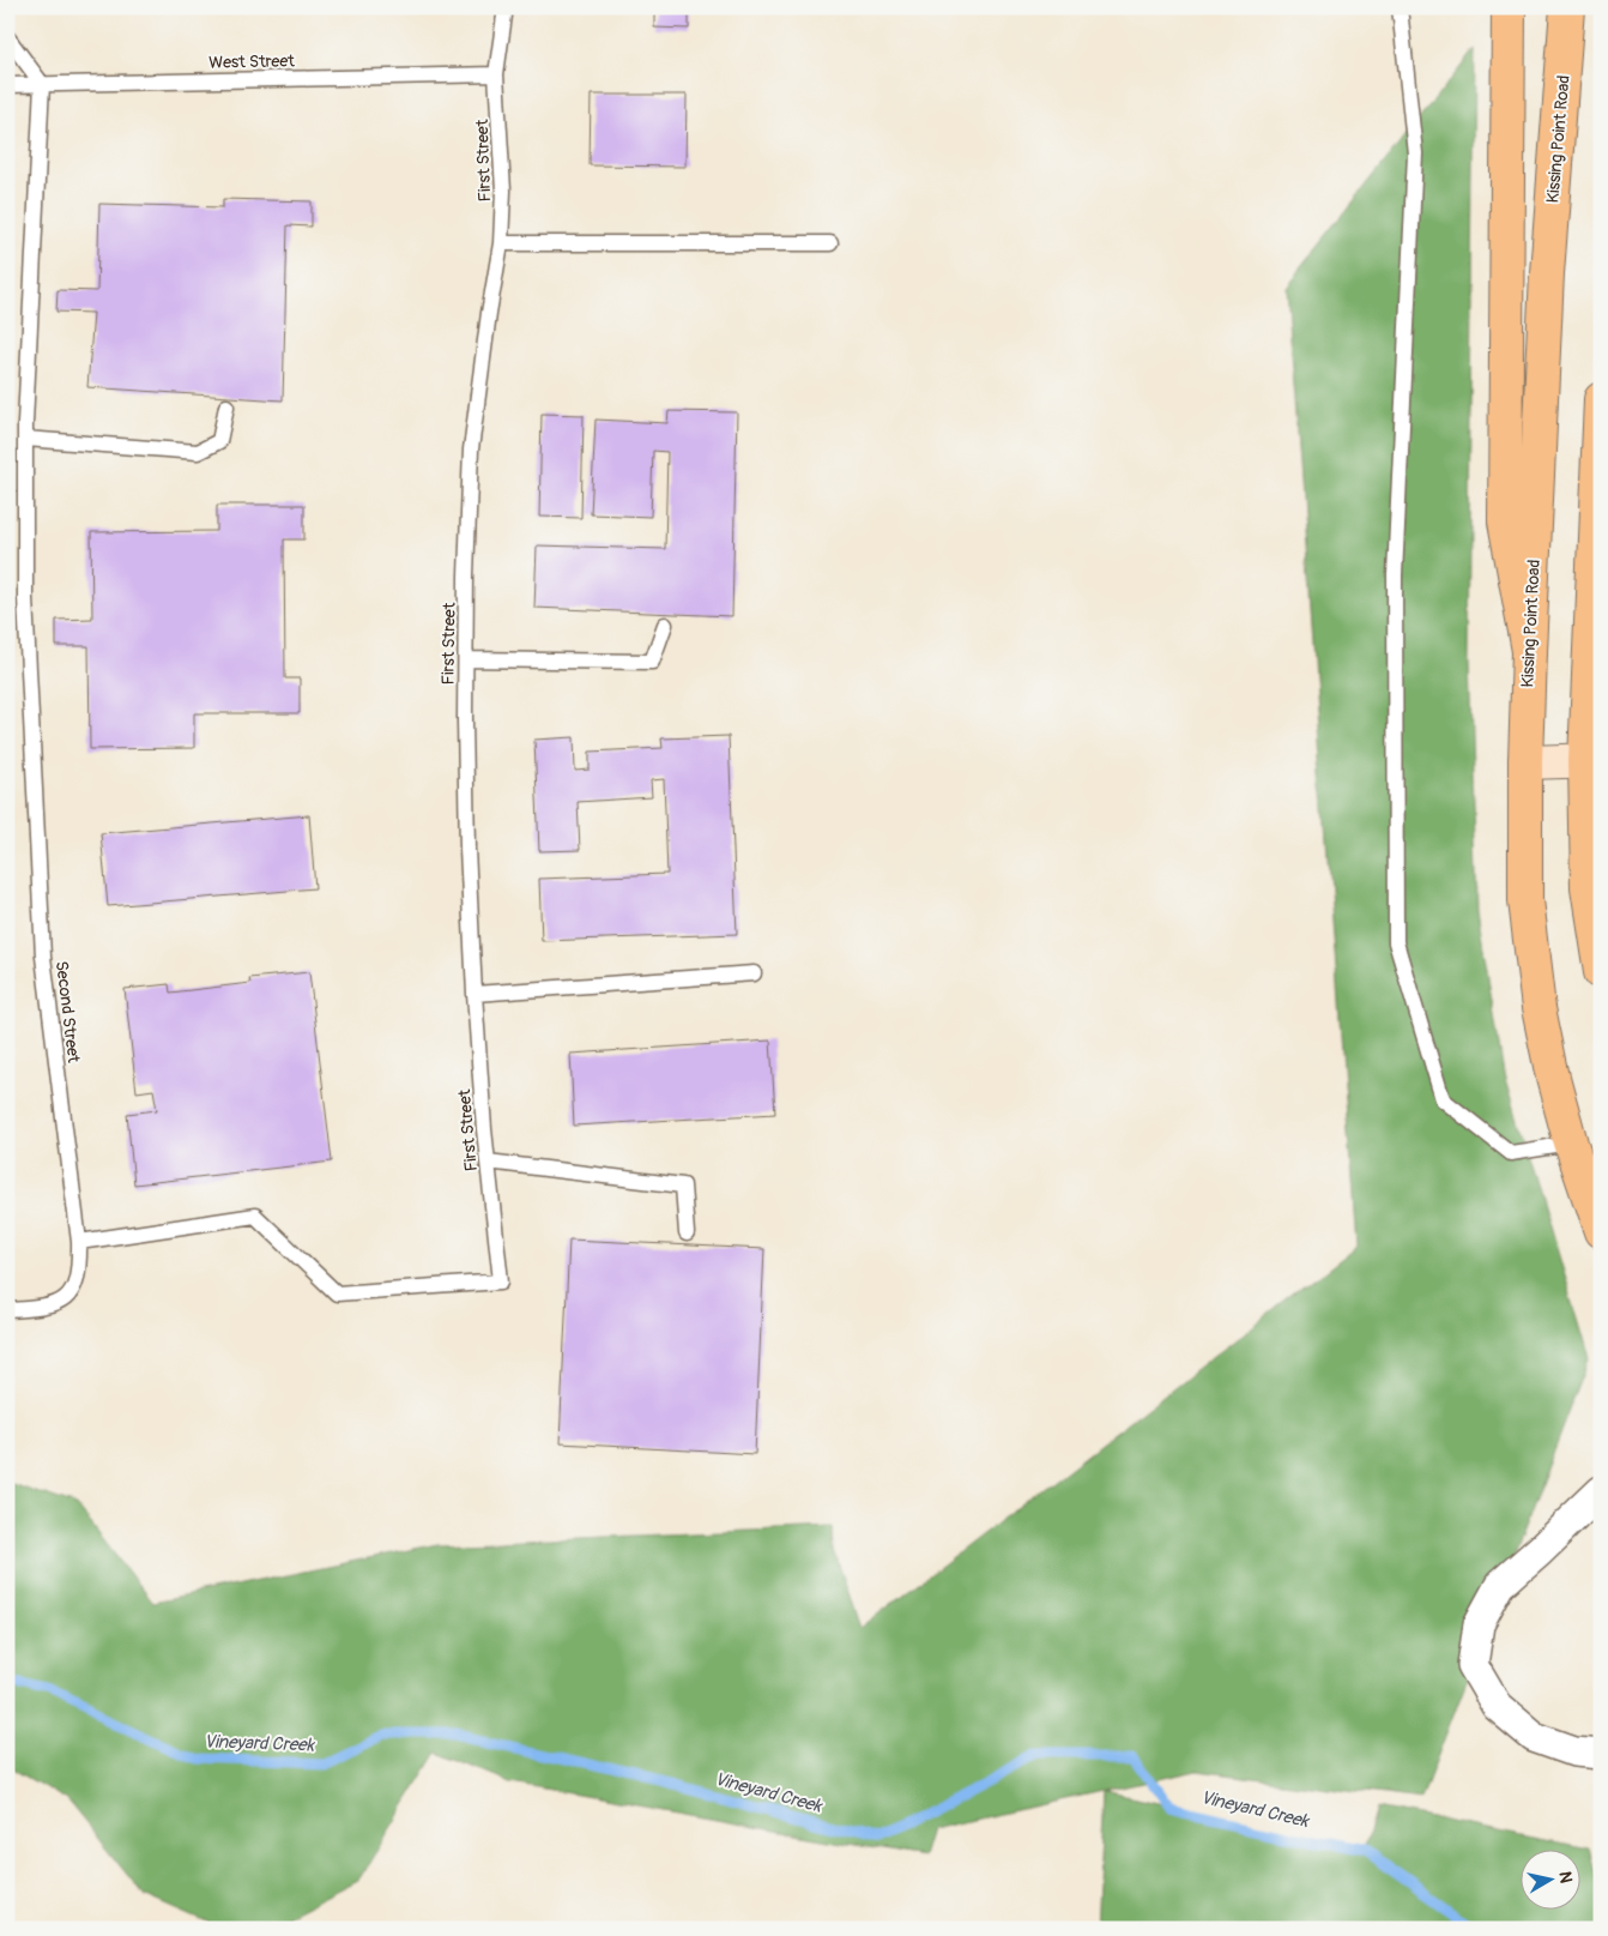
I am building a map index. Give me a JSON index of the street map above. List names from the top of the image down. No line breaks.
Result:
{"streets":{"main road":["Kissing Point Road"],"lane":["West Street","First Street","Second Street"]},"crossings":[["West Street","First Street"],["West Street","Second Street"],["First Street","Second Street"]],"water":["Vineyard Creek"],"north":"right"}
